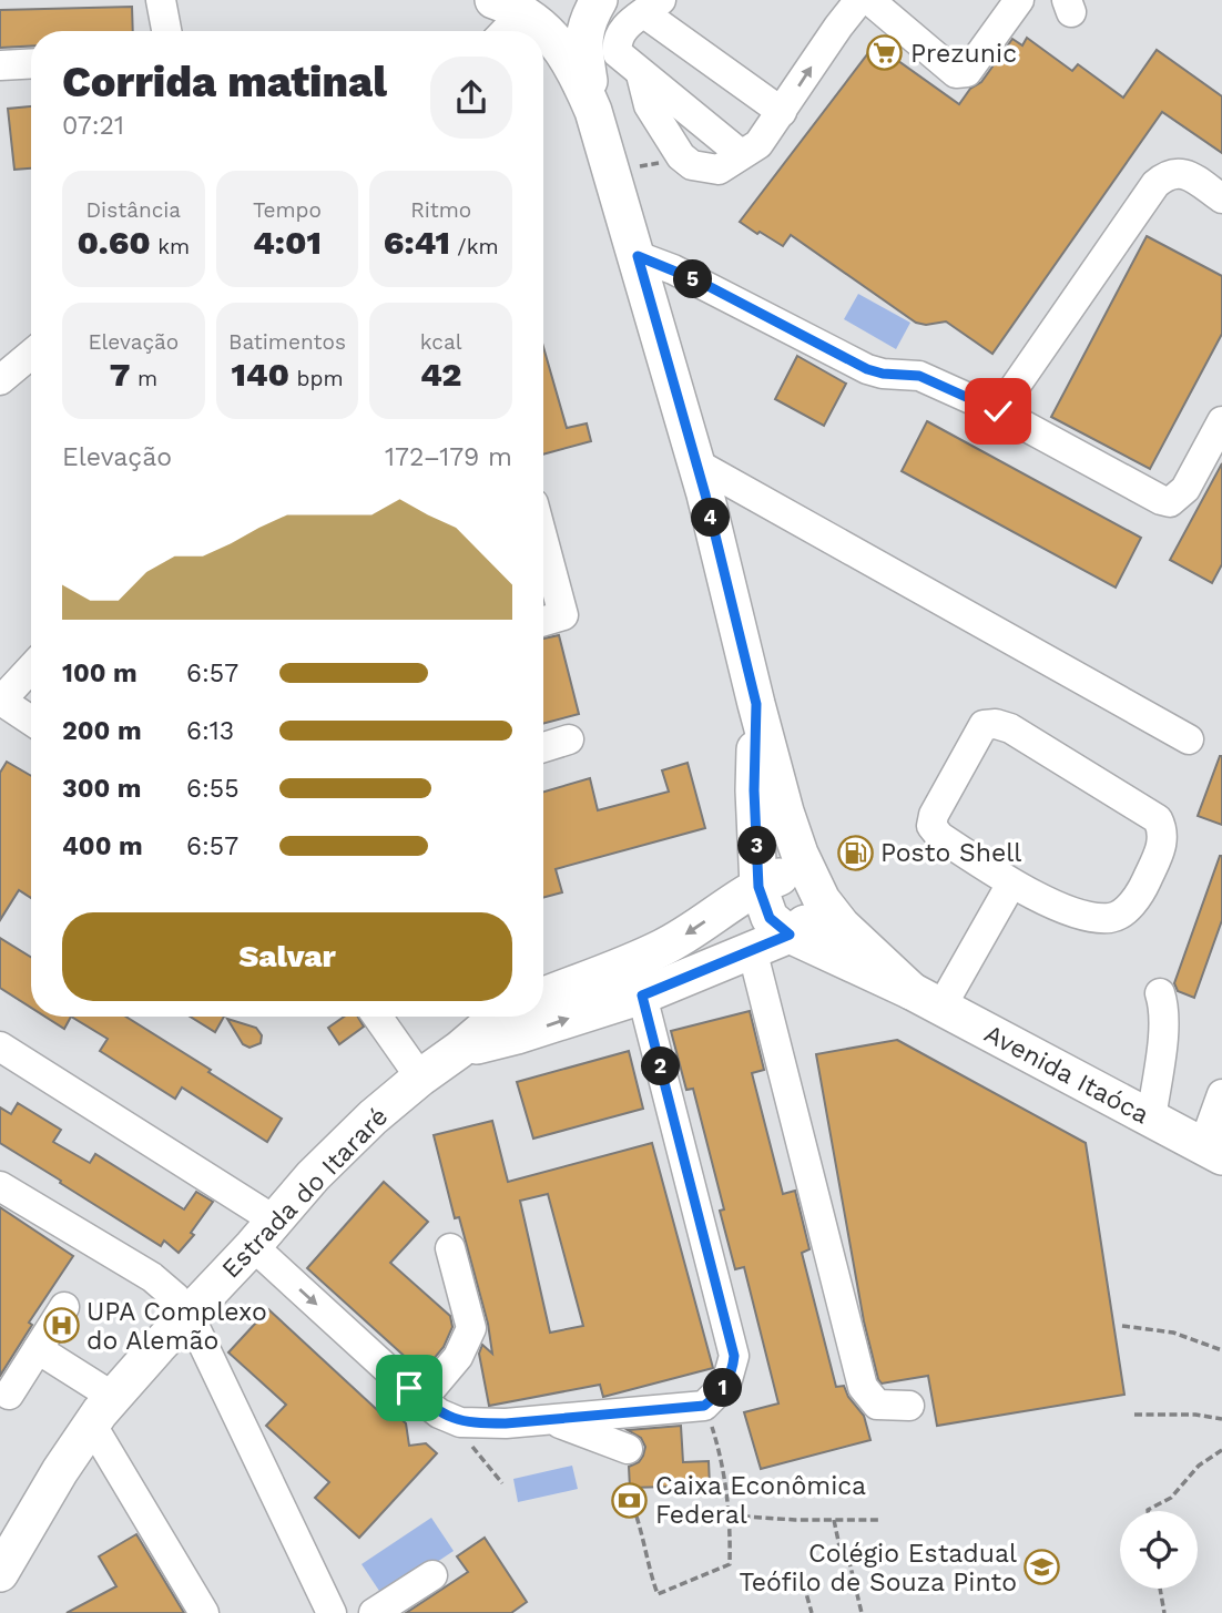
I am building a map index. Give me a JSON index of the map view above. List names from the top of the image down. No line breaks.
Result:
{"streets":{"main road":["Avenida Itaóca","Estrada do Itararé"]},"crossings":[["Avenida Itaóca","Estrada do Itararé"]],"places":{"supermarket":["Prezunic"],"fuel station":["Posto Shell"],"hospital":["UPA Complexo do Alemão"],"bank":["Caixa Econômica Federal"],"school or university":["Colégio Estadual Teófilo de Souza Pinto"]},"page":{"heading":["Corrida matinal","07:21"],"stats":[["Distância","0.60 km"],["Tempo","4:01"],["Ritmo","6:41 /km"],["Elevação","7 m"],["Batimentos","140 bpm"],["kcal","42"]],"pins":["5","4","3","2","1"],"chart":["Elevação","172–179 m"],"list":[{"name":"100 m","note":"6:57"},{"name":"200 m","note":"6:13"},{"name":"300 m","note":"6:55"},{"name":"400 m","note":"6:57"}],"buttons":"Salvar"}}
